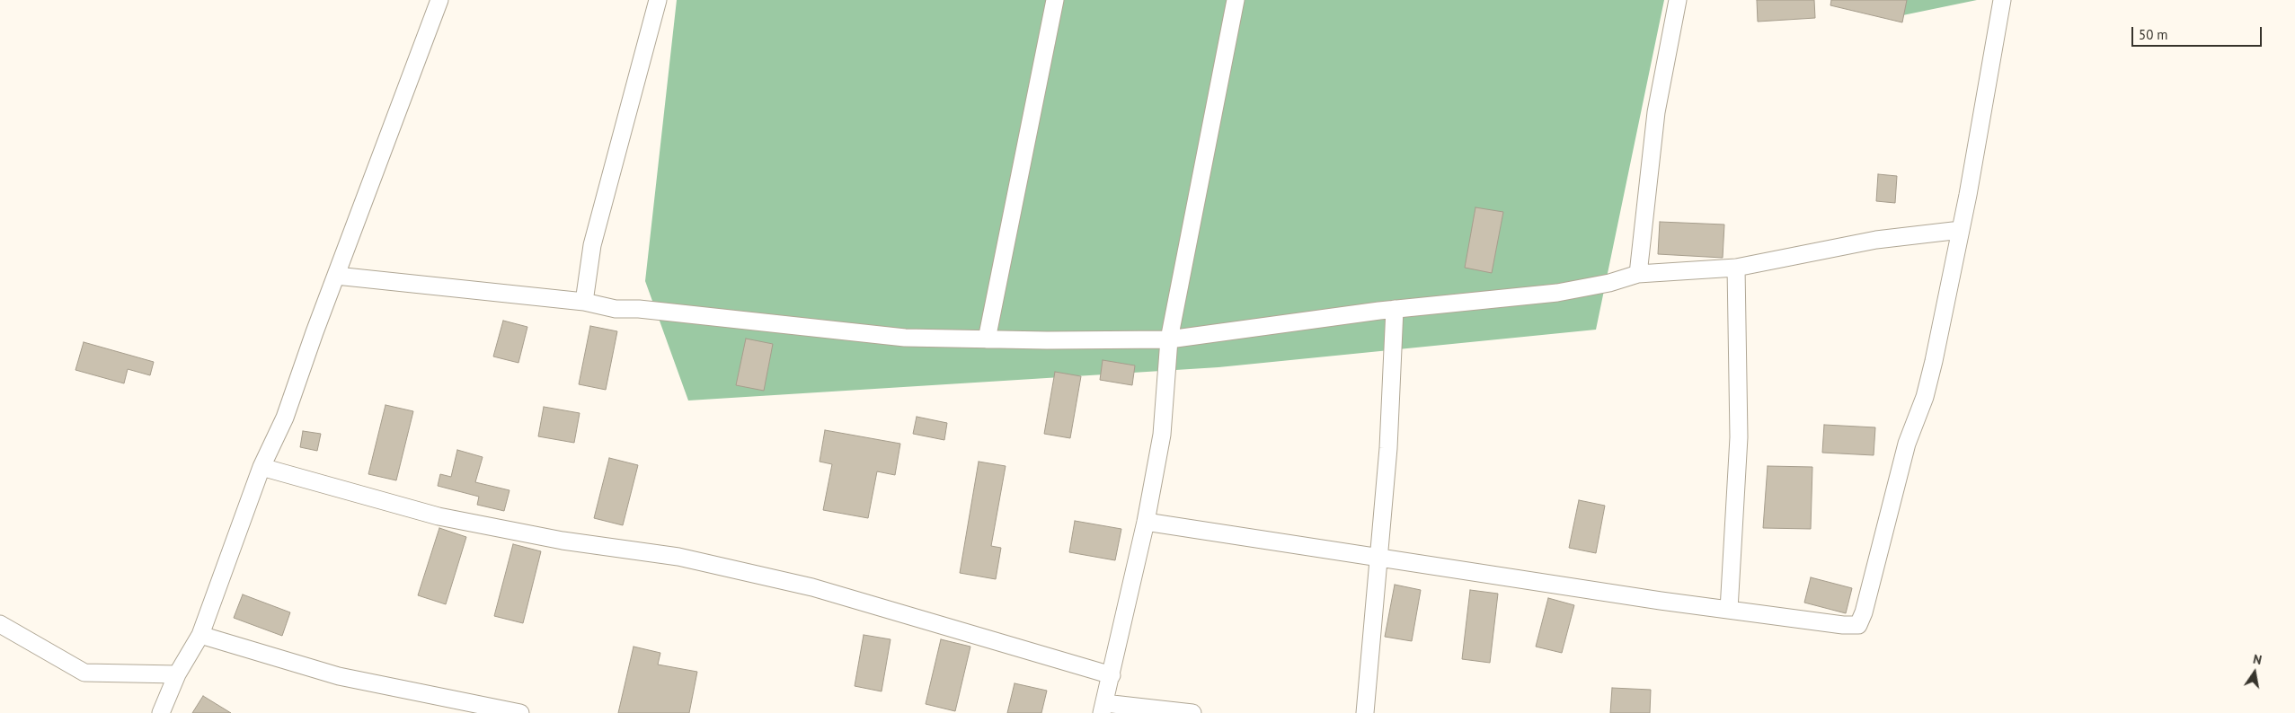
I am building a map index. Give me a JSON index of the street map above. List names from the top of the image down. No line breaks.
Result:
{"scale_bar":"50 m","north":"top"}
